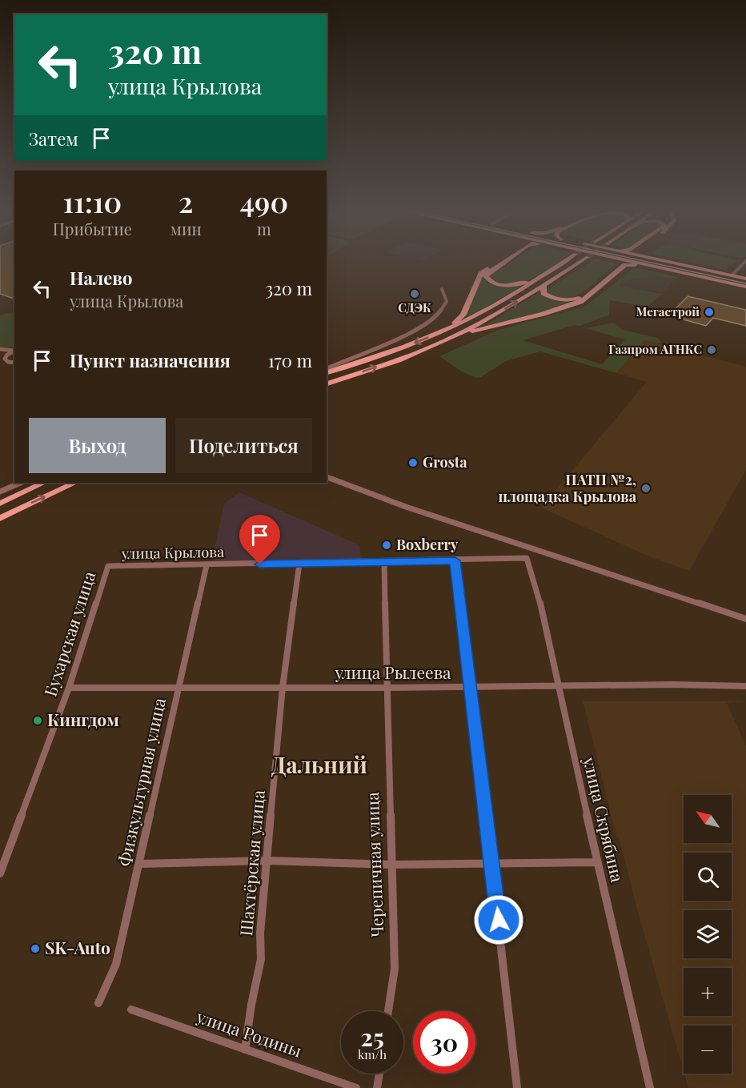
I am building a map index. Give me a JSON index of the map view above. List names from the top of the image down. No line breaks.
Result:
{"streets":{"street":["улица Крылова","Бухарская улица","улица Рылеева","Физкультурная улица","улица Скрябина","Шахтёрская улица","Черепичная улица","улица Родины"]},"crossings":[["улица Крылова","Бухарская улица"],["улица Крылова","Физкультурная улица"],["улица Крылова","улица Скрябина"],["улица Крылова","Шахтёрская улица"],["улица Крылова","Черепичная улица"],["Бухарская улица","улица Рылеева"],["улица Рылеева","Физкультурная улица"],["улица Рылеева","улица Скрябина"],["улица Рылеева","Шахтёрская улица"],["улица Рылеева","Черепичная улица"],["Шахтёрская улица","улица Родины"]],"districts":["Дальний"],"places":["СДЭК","Мегастрой","Газпром АГНКС","Grosta","ПАТП №2, площадка Крылова","Boxberry","Кингдом","SK-Auto"],"north":"top left","page":{"turn":["320 m","улица Крылова"],"then":"Затем","eta":["11:10","Прибытие","2","мин","490","m"],"list":[{"name":"Налево","note":"улица Крылова","value":"320 m"},{"name":"Пункт назначения","value":"170 m"}],"buttons":["Выход","Поделиться"],"map_buttons":["+","−"],"speed":"25 km/h","limit":"30"}}
